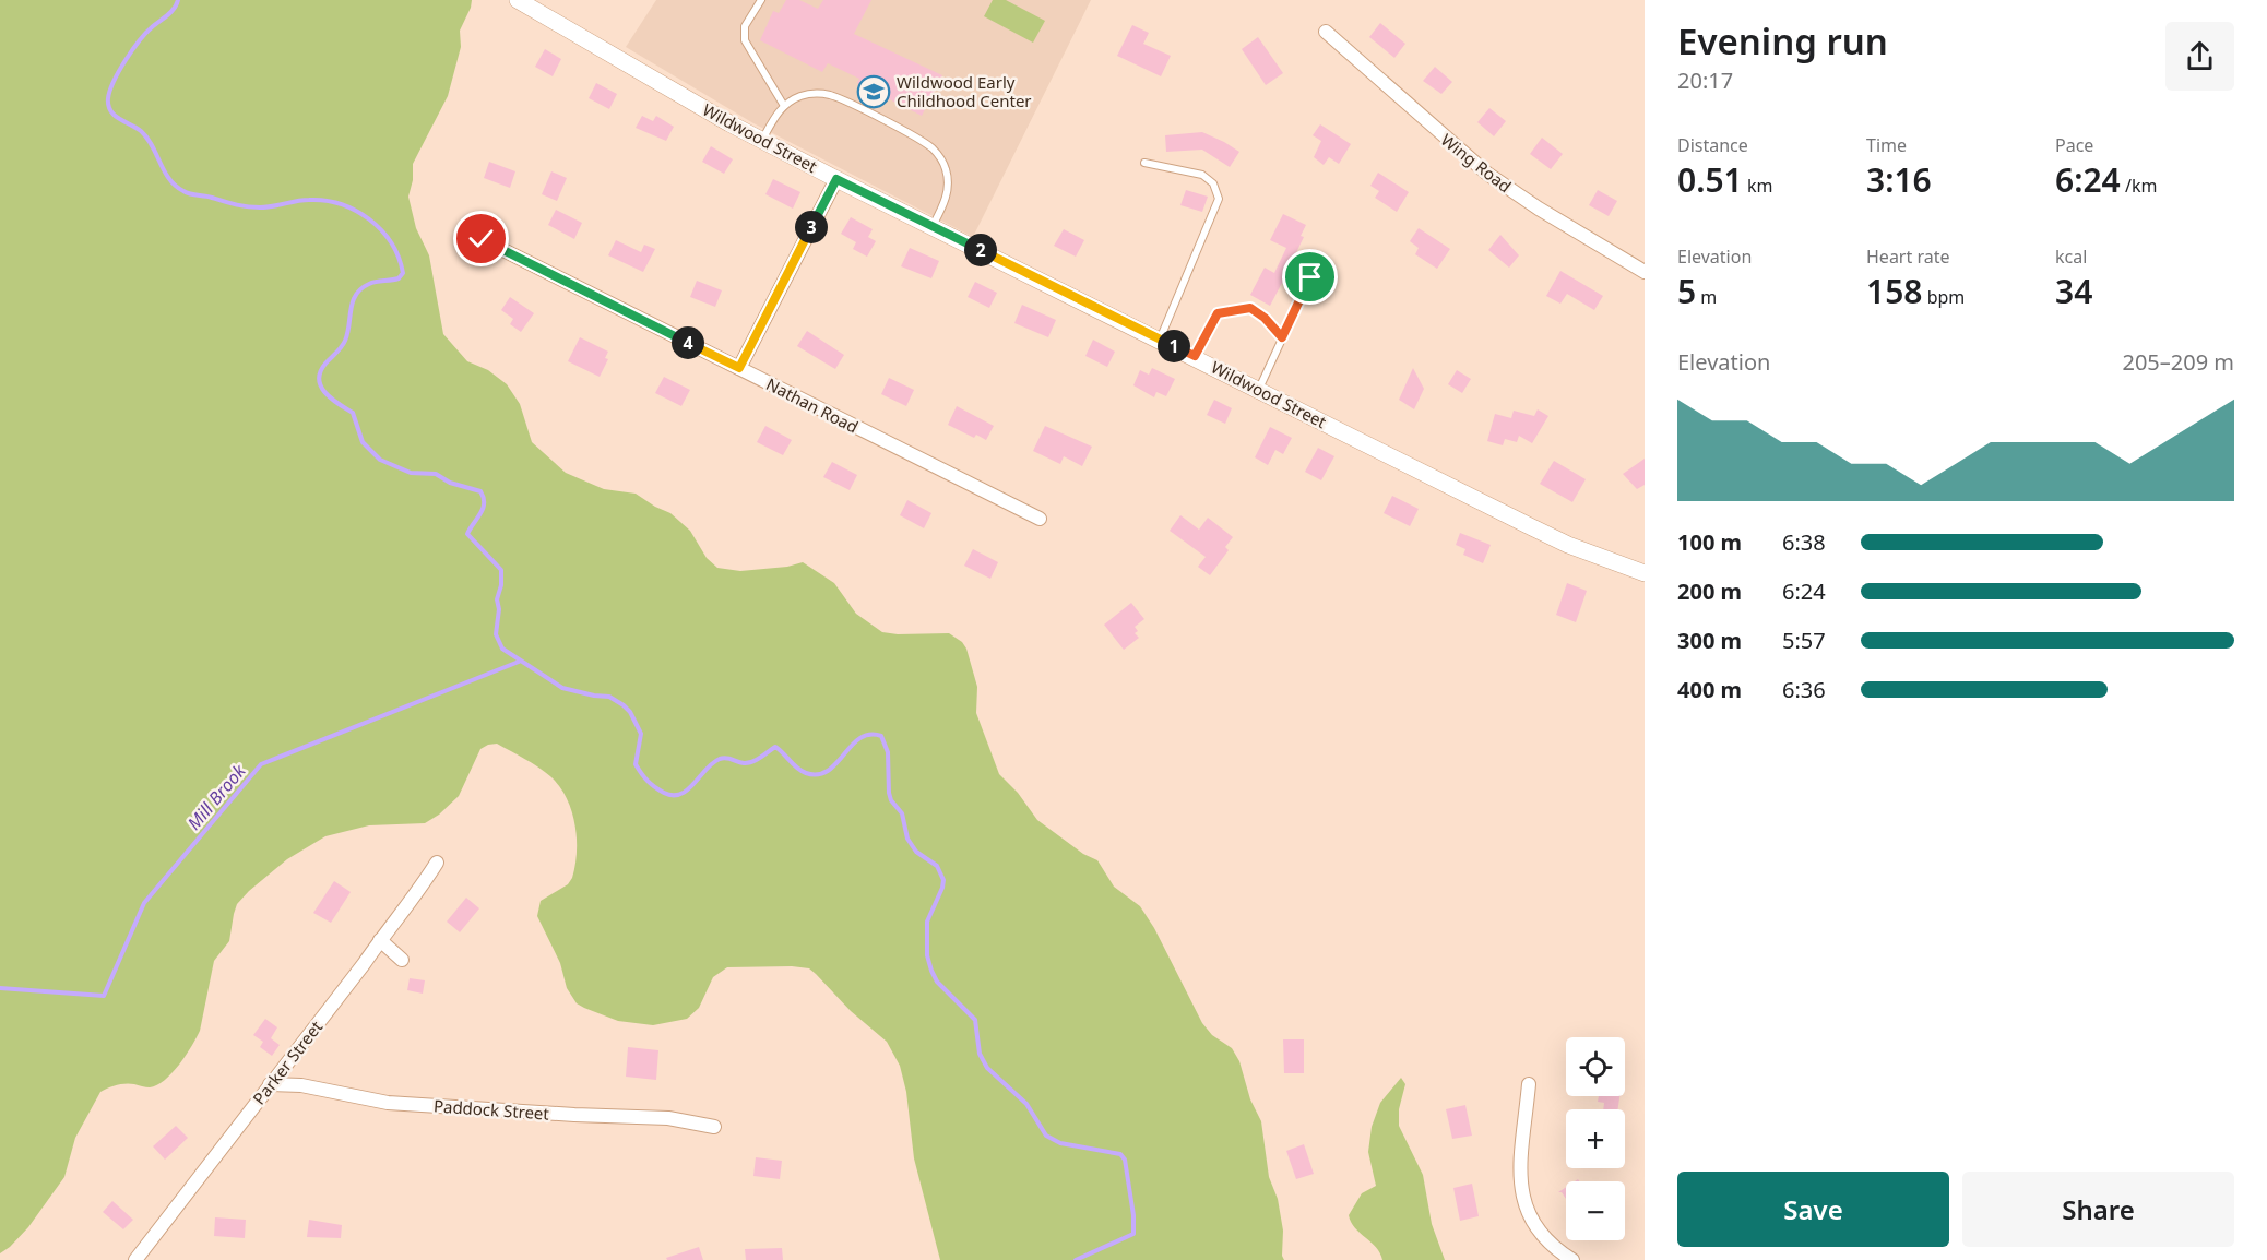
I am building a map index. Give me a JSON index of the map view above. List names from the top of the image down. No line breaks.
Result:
{"streets":{"street":["Wildwood Street","Wing Road","Nathan Road","Parker Street","Paddock Street"]},"crossings":[["Parker Street","Paddock Street"]],"water":["Mill Brook"],"places":{"school or university":["Wildwood Early Childhood Center"]},"page":{"heading":["Evening run","20:17"],"stats":[["Distance","0.51 km"],["Time","3:16"],["Pace","6:24 /km"],["Elevation","5 m"],["Heart rate","158 bpm"],["kcal","34"]],"pins":["3","2","4","1"],"chart":["Elevation","205–209 m"],"list":[{"name":"100 m","note":"6:38"},{"name":"200 m","note":"6:24"},{"name":"300 m","note":"5:57"},{"name":"400 m","note":"6:36"}],"map_buttons":["+","−"],"buttons":["Save","Share"]}}
